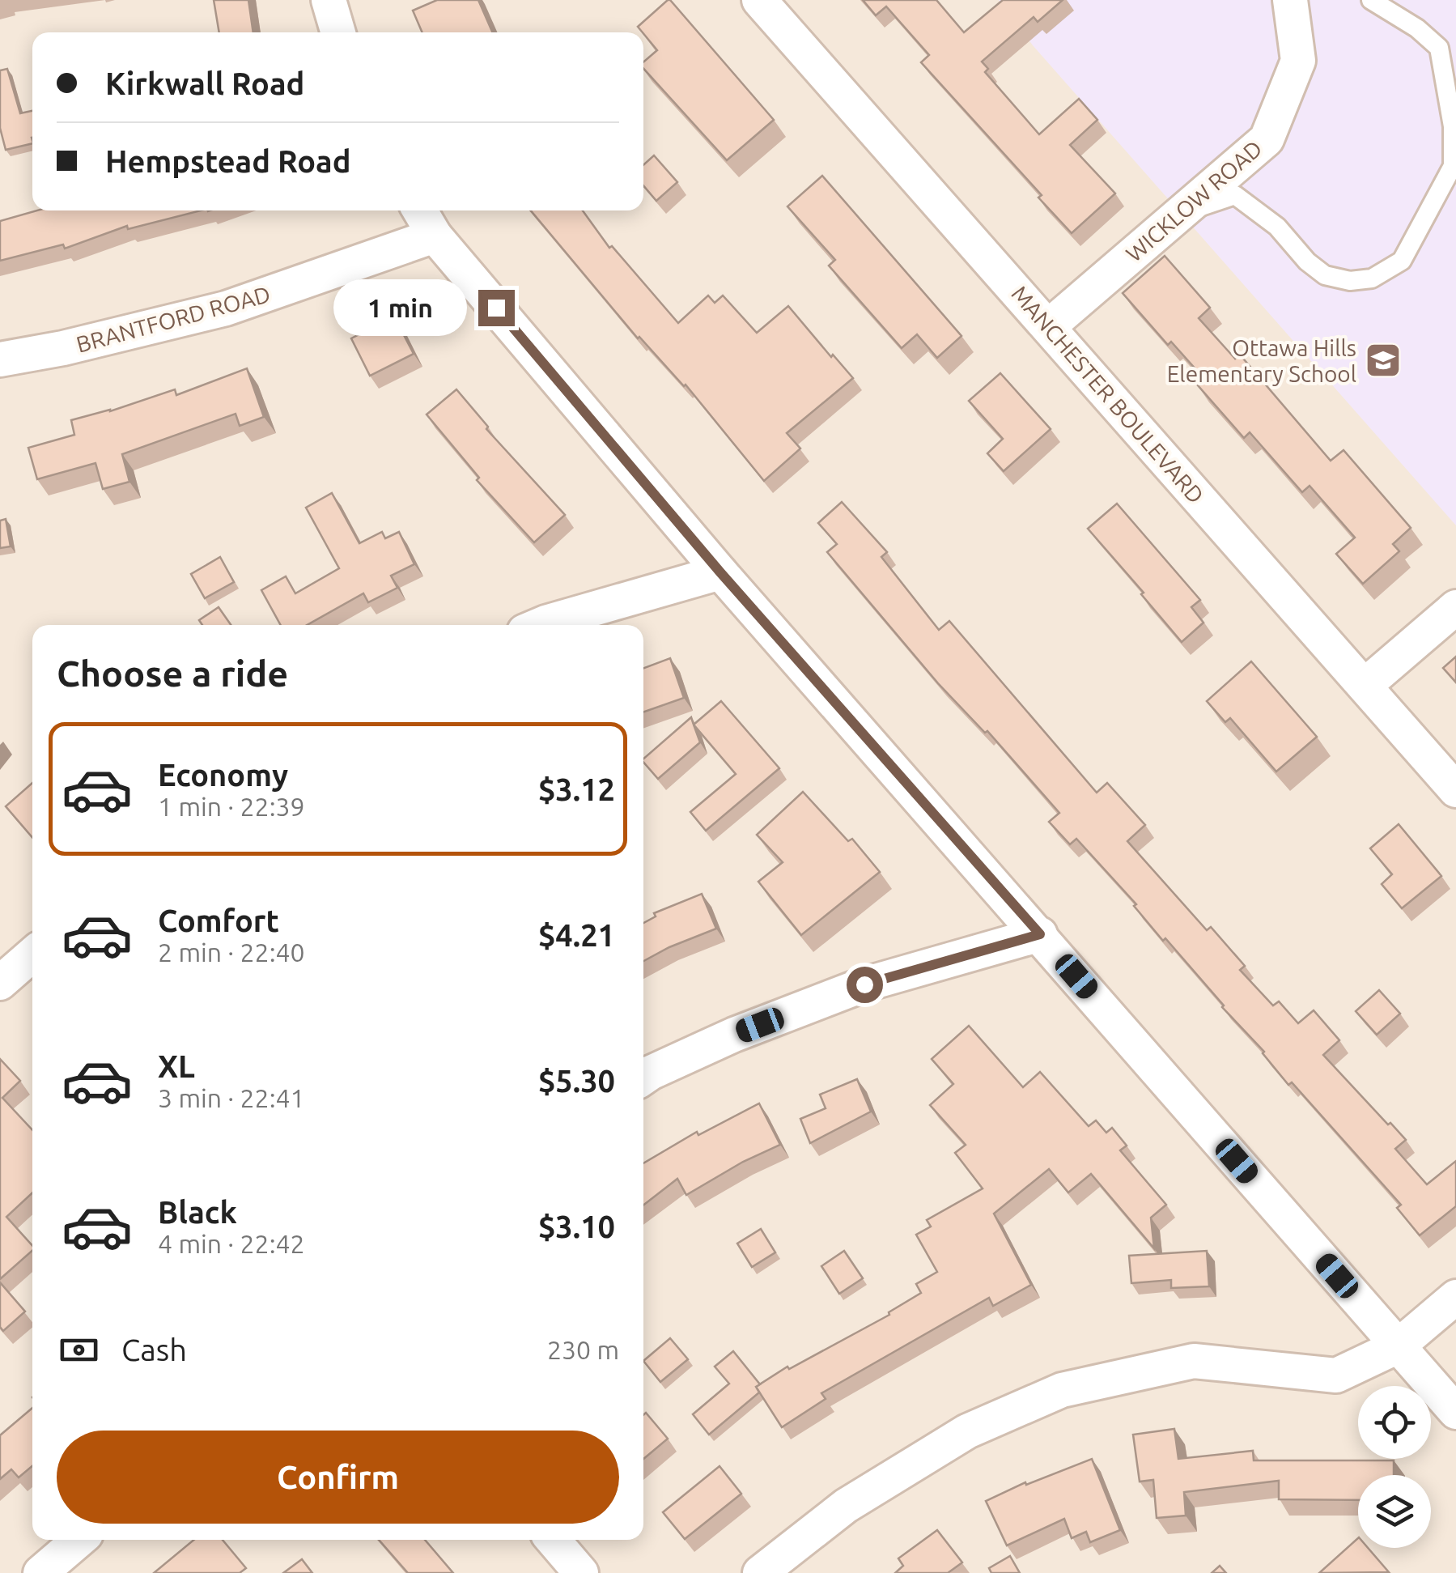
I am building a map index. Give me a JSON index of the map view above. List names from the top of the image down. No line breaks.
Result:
{"streets":{"street":["WICKLOW ROAD","BRANTFORD ROAD","MANCHESTER BOULEVARD"]},"crossings":[["WICKLOW ROAD","MANCHESTER BOULEVARD"]],"places":{"school or university":["Ottawa Hills Elementary School"]},"page":{"banner":["Kirkwall Road","Hempstead Road"],"bubble":"1 min","heading":"Choose a ride","list":[{"name":"Economy","note":"1 min · 22:39","value":"$3.12"},{"name":"Comfort","note":"2 min · 22:40","value":"$4.21"},{"name":"XL","note":"3 min · 22:41","value":"$5.30"},{"name":"Black","note":"4 min · 22:42","value":"$3.10"}],"pay":["Cash","230 m"],"buttons":"Confirm"}}
